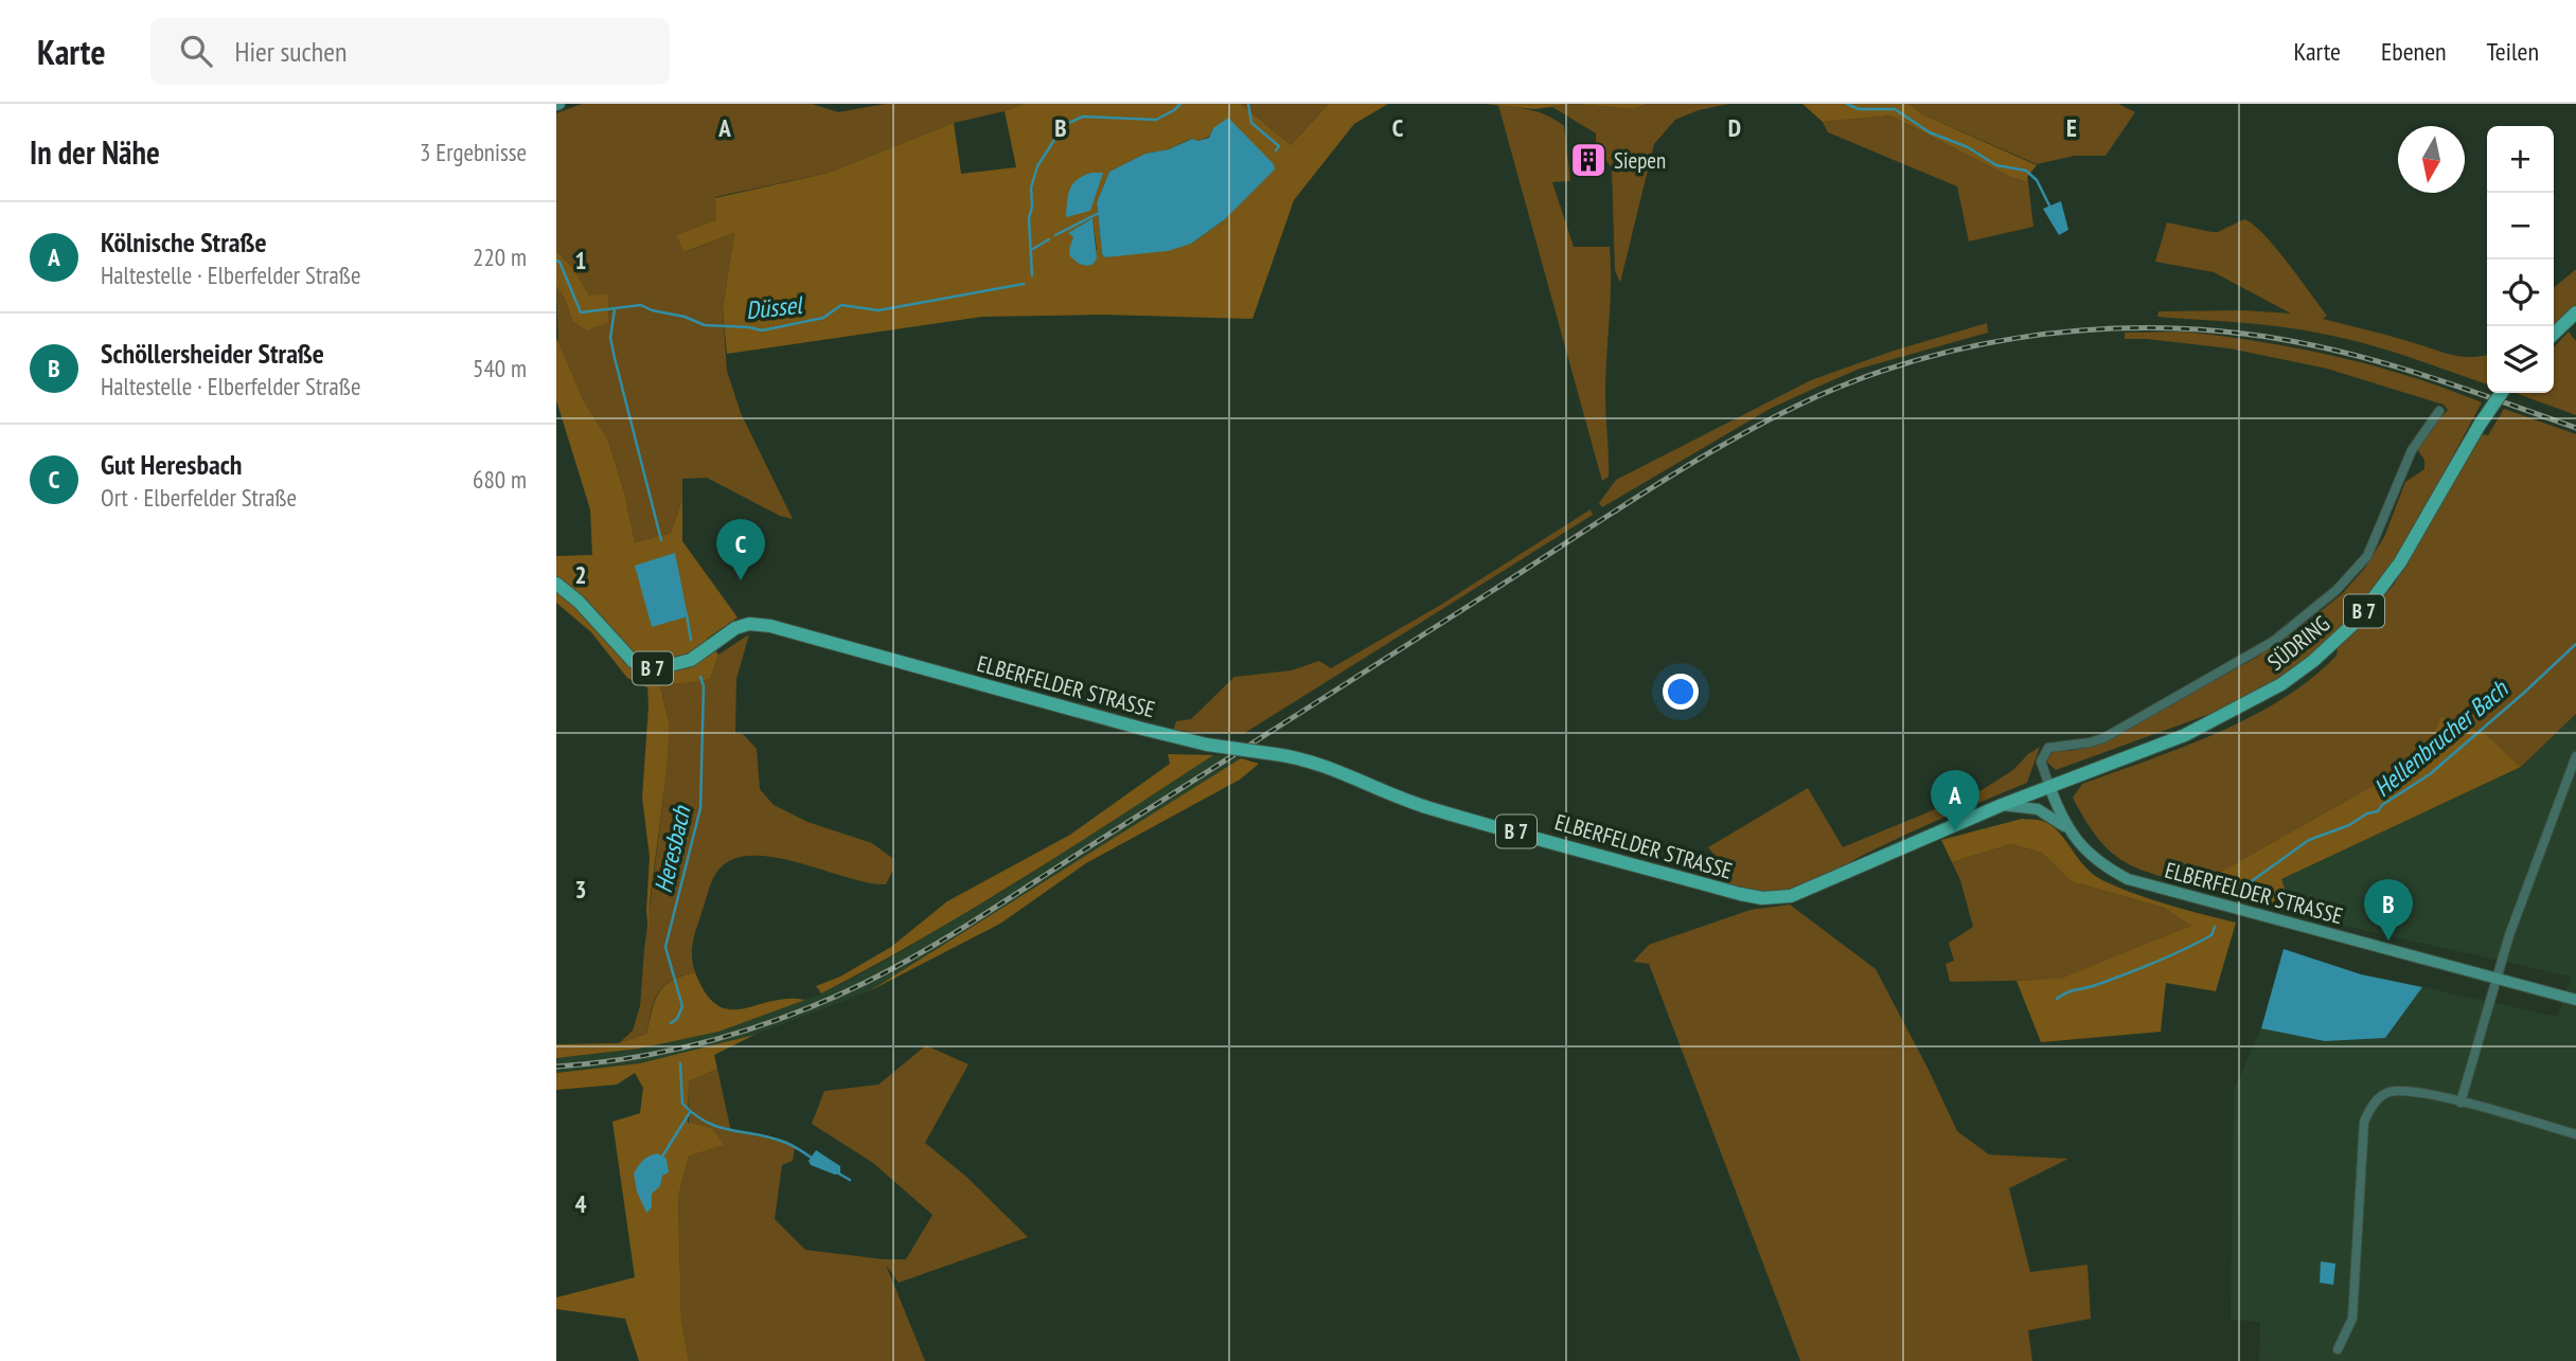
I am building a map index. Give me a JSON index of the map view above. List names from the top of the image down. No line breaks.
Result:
{"streets":{"main road":["B 7","SÜDRING","ELBERFELDER STRASSE"]},"crossings":[["SÜDRING","ELBERFELDER STRASSE"]],"water":["Düssel","Hellenbrucher Bach","Heresbach"],"places":{"building":["Siepen"]},"north":"bottom","page":{"header":"Karte","search":"Hier suchen","nav":["Karte","Ebenen","Teilen"],"heading":["In der Nähe","3 Ergebnisse"],"map_buttons":["+","−"],"list":[{"mark":"A","name":"Kölnische Straße","note":"Haltestelle · Elberfelder Straße","value":"220 m"},{"mark":"B","name":"Schöllersheider Straße","note":"Haltestelle · Elberfelder Straße","value":"540 m"},{"mark":"C","name":"Gut Heresbach","note":"Ort · Elberfelder Straße","value":"680 m"}],"pins":["C","A","B"]},"grid":{"columns":["A","B","C","D","E"],"rows":["1","2","3","4"]}}
